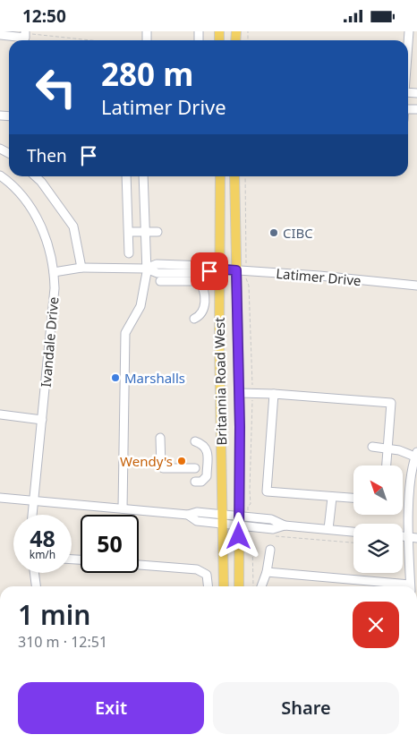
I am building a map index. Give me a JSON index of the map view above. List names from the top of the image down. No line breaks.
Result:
{"streets":{"main road":["Britannia Road West"],"street":["Latimer Drive","Ivandale Drive"]},"crossings":[["Latimer Drive","Ivandale Drive"],["Latimer Drive","Britannia Road West"]],"places":["CIBC","Marshalls","Wendy's"],"north":"top left","page":{"status":"12:50","turn":["280 m","Latimer Drive"],"then":"Then","speed":"48 km/h","limit":"50","heading":["1 min","310 m · 12:51"],"buttons":["Exit","Share"]}}
